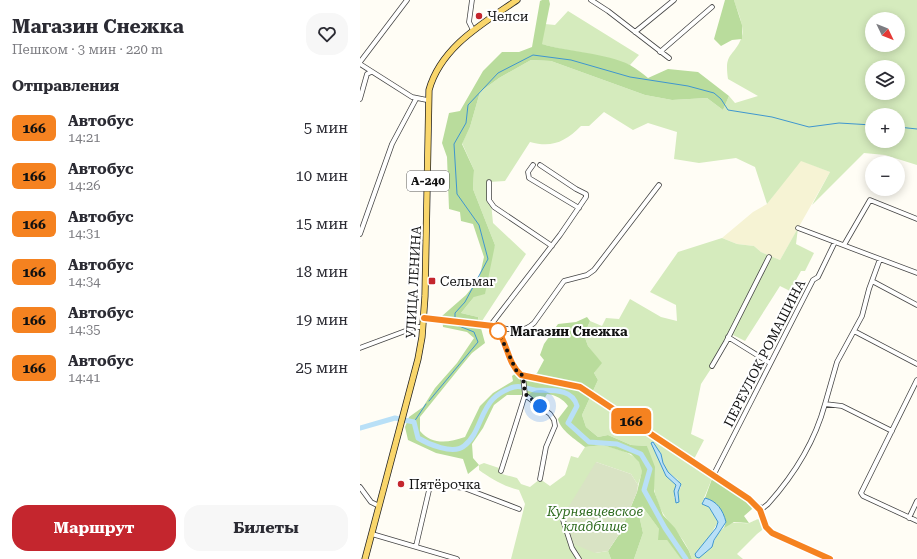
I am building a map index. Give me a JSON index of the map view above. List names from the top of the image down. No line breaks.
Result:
{"streets":{"main road":["А-240","УЛИЦА ЛЕНИНА"],"street":["ПЕРЕУЛОК РОМАШИНА"]},"crossings":[["А-240","УЛИЦА ЛЕНИНА"]],"parks":["Курнявцевское кладбище"],"places":{"other":["Челси","Магазин Снежка","Пятёрочка"],"transit":["Сельмаг"]},"lines":["bus line 166"],"north":"bottom right","page":{"heading":[["Магазин Снежка","Пешком · 3 мин · 220 m"],"Отправления"],"on_map":"166","map_buttons":["+","−"],"list":[{"mark":"166","name":"Автобус","note":"14:21","value":"5 мин"},{"mark":"166","name":"Автобус","note":"14:26","value":"10 мин"},{"mark":"166","name":"Автобус","note":"14:31","value":"15 мин"},{"mark":"166","name":"Автобус","note":"14:34","value":"18 мин"},{"mark":"166","name":"Автобус","note":"14:35","value":"19 мин"},{"mark":"166","name":"Автобус","note":"14:41","value":"25 мин"}],"buttons":["Маршрут","Билеты"]}}
